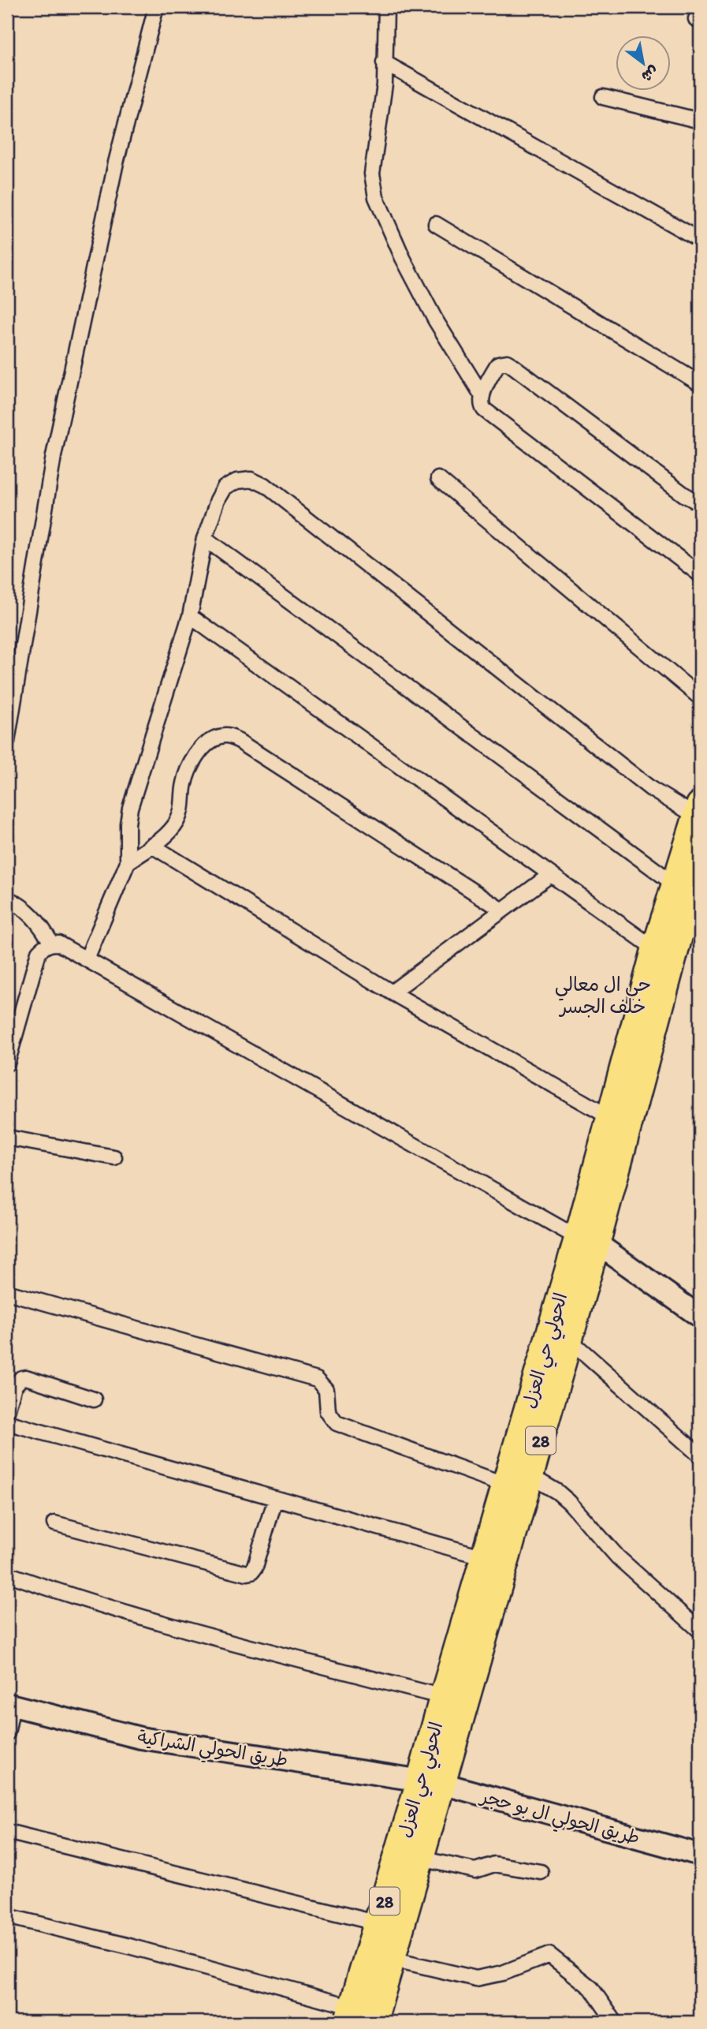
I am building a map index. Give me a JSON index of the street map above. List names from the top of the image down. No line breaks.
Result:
{"streets":{"highway":["الحولي حي العزل","28"],"street":["طريق الحولي الشراكية","طريق الحولي ال بو حجر"]},"crossings":[["الحولي حي العزل","طريق الحولي الشراكية"],["الحولي حي العزل","طريق الحولي ال بو حجر"],["طريق الحولي الشراكية","طريق الحولي ال بو حجر"]],"districts":["حي ال معالي خلف الجسر"],"north":"bottom right"}
